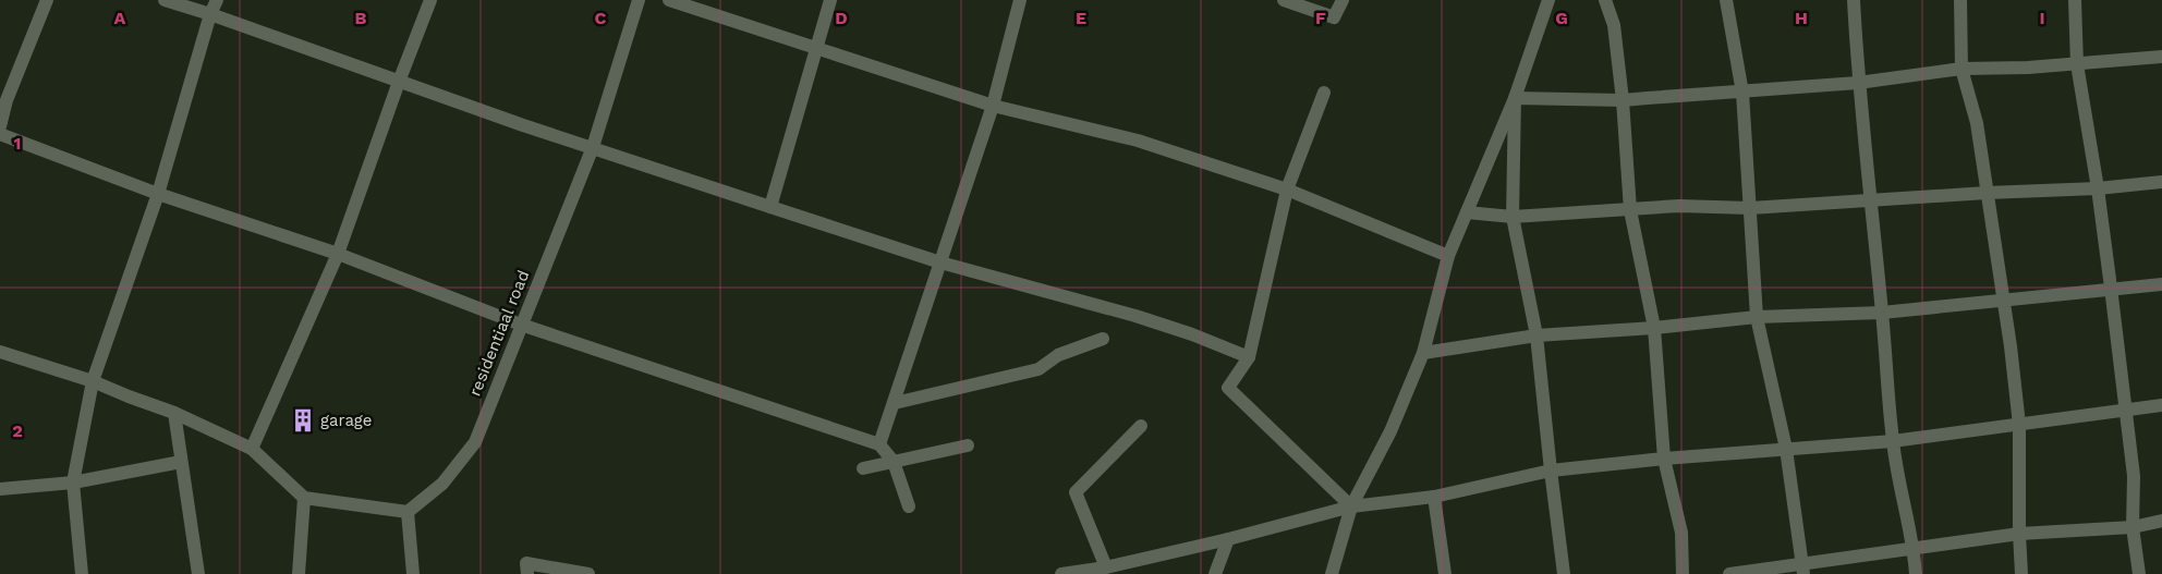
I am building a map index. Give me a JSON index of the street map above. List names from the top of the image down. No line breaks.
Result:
{"streets":{"street":["residentiaal road"]},"places":{"building":["garage"]},"grid":{"columns":["A","B","C","D","E","F","G","H","I"],"rows":["1","2"]}}
